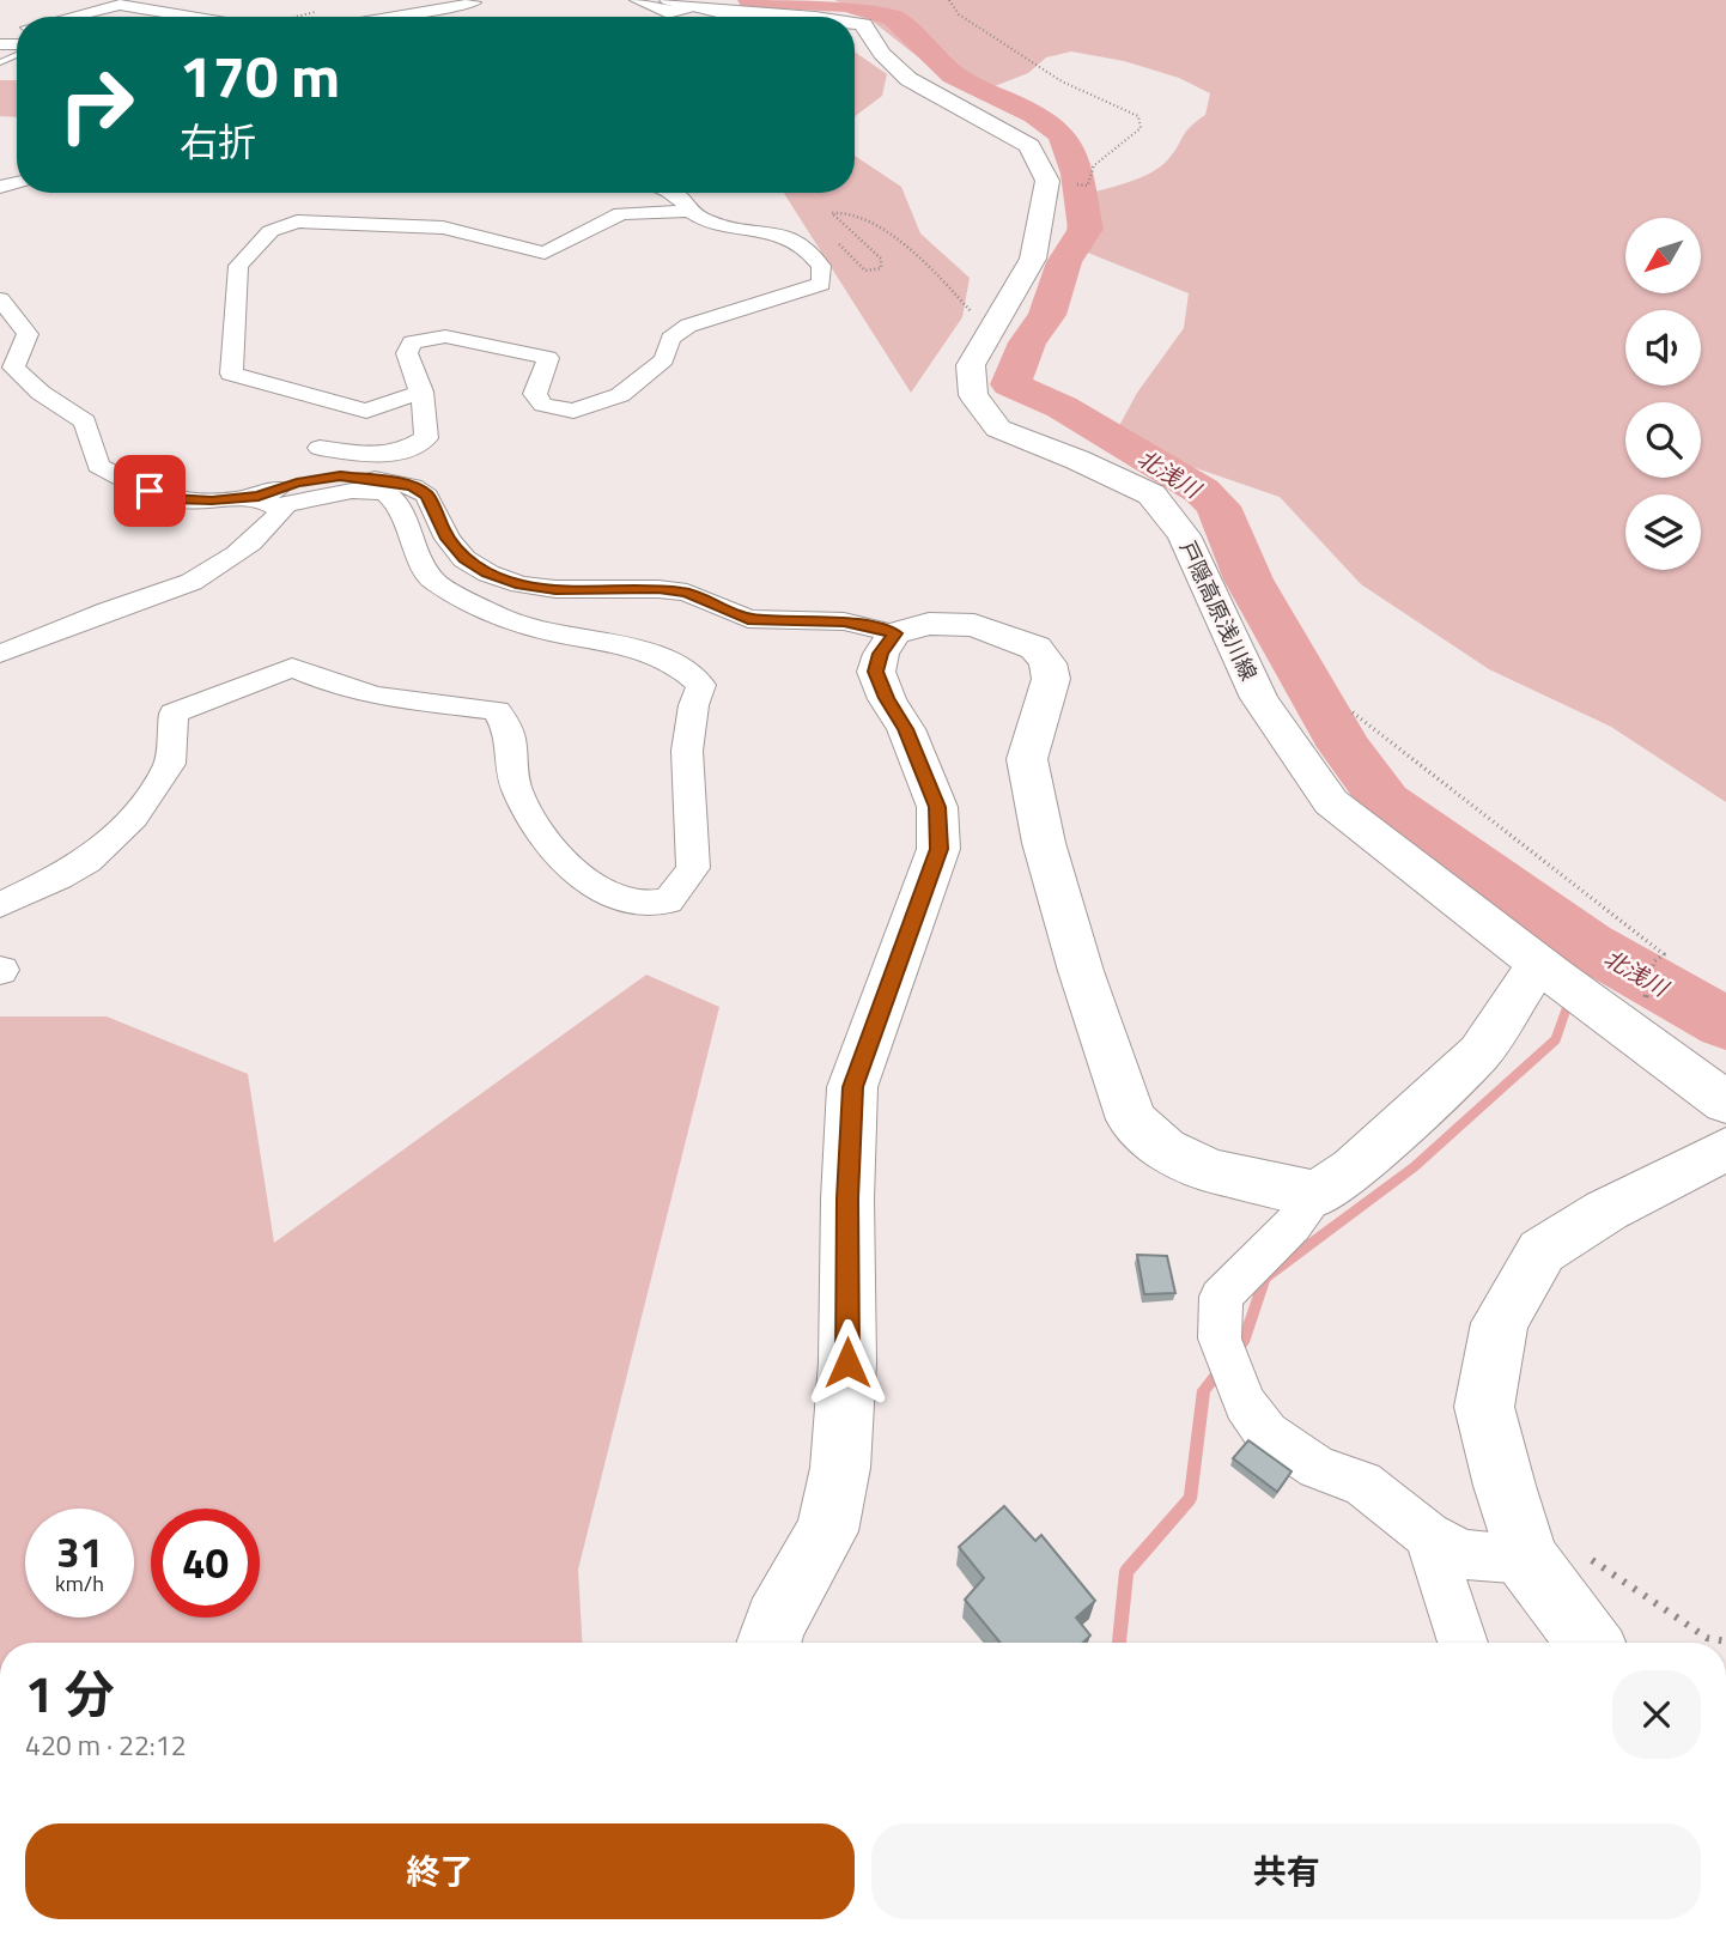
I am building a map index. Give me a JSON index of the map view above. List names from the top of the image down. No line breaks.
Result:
{"streets":{"main road":["戸隠高原浅川線"]},"water":["北浅川"],"north":"bottom left","page":{"turn":["170 m","右折"],"speed":"31 km/h","limit":"40","heading":["1 分","420 m · 22:12"],"buttons":["終了","共有"]}}
